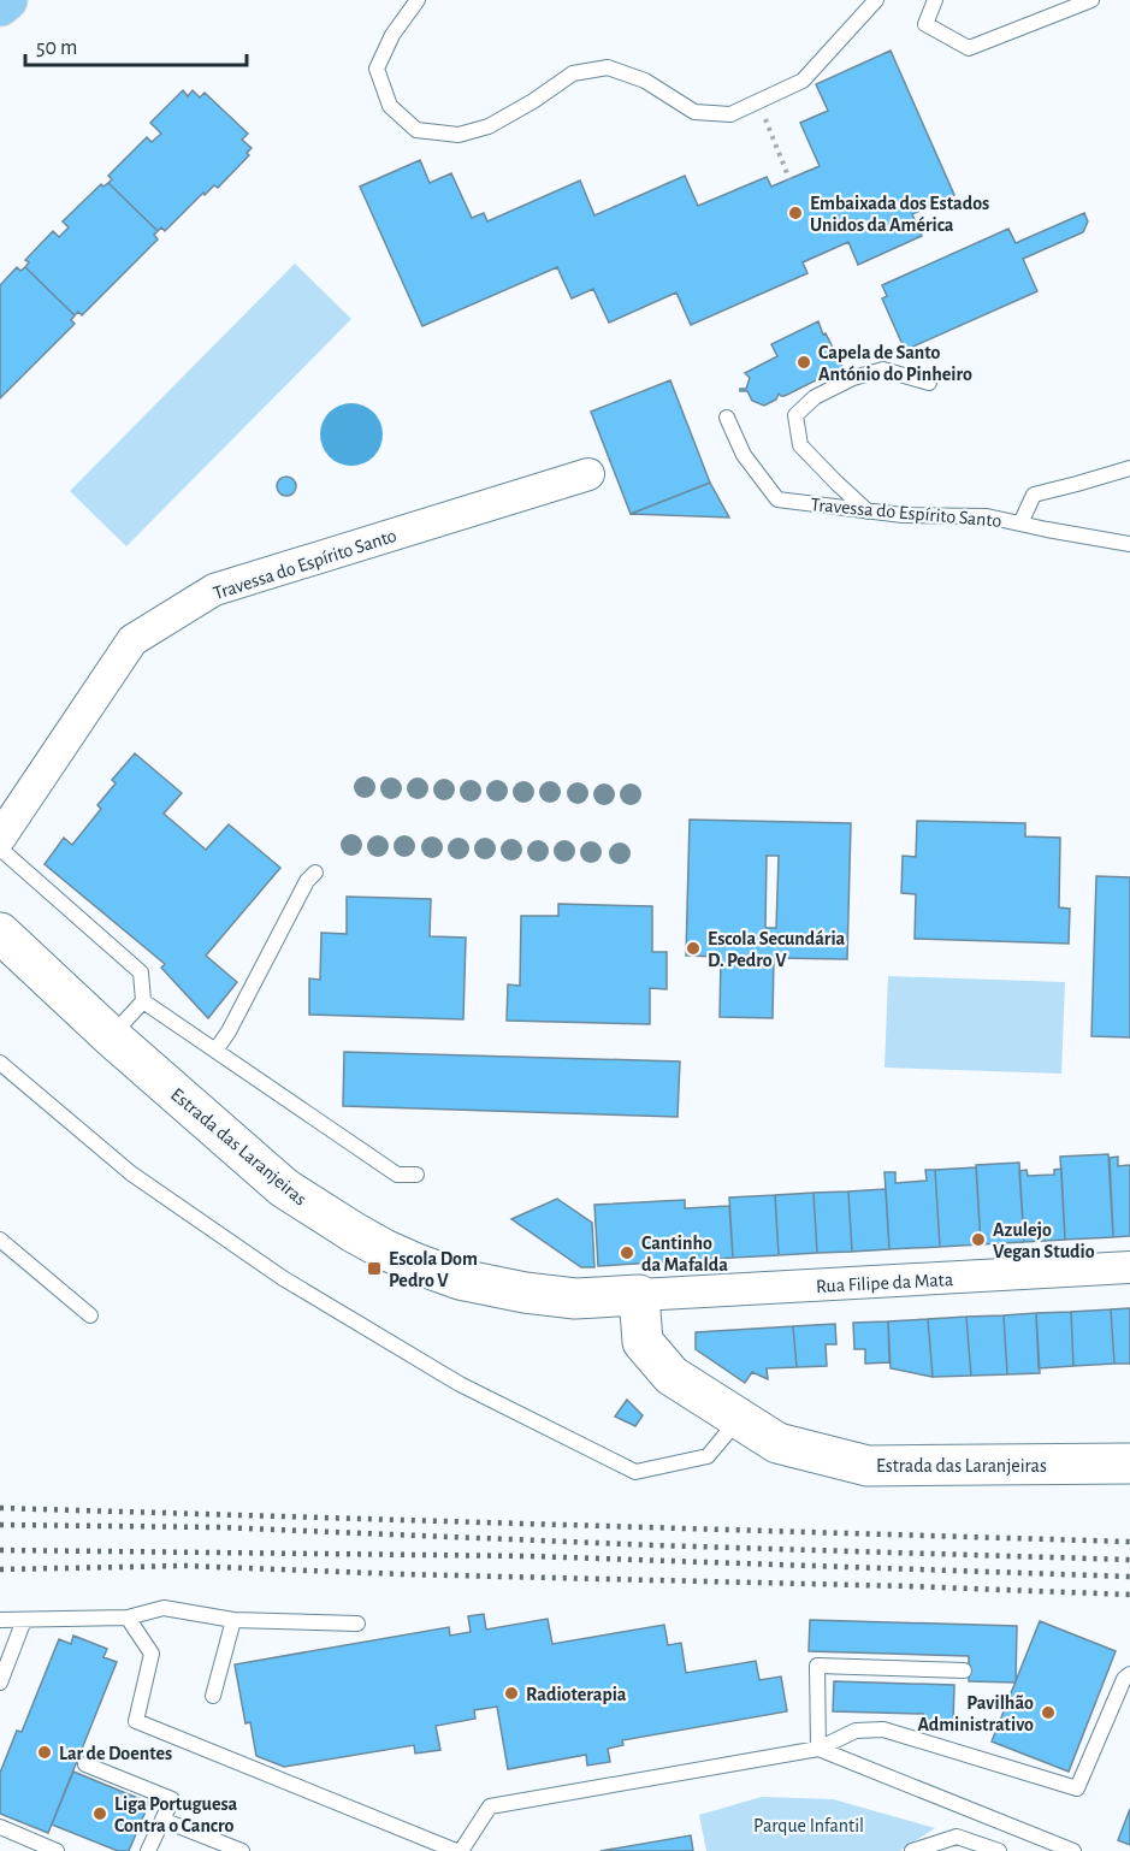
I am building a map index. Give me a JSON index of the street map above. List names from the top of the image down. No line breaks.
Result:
{"streets":{"main road":["Estrada das Laranjeiras"],"street":["Travessa do Espírito Santo","Rua Filipe da Mata"]},"crossings":[["Estrada das Laranjeiras","Rua Filipe da Mata"]],"parks":["Parque Infantil"],"places":{"other":["Embaixada dos Estados Unidos da América","Capela de Santo António do Pinheiro","Escola Secundária D. Pedro V","Azulejo Vegan Studio","Cantinho da Mafalda","Radioterapia","Pavilhão Administrativo","Lar de Doentes","Liga Portuguesa Contra o Cancro"],"transit":["Escola Dom Pedro V"]},"scale_bar":"50 m"}
